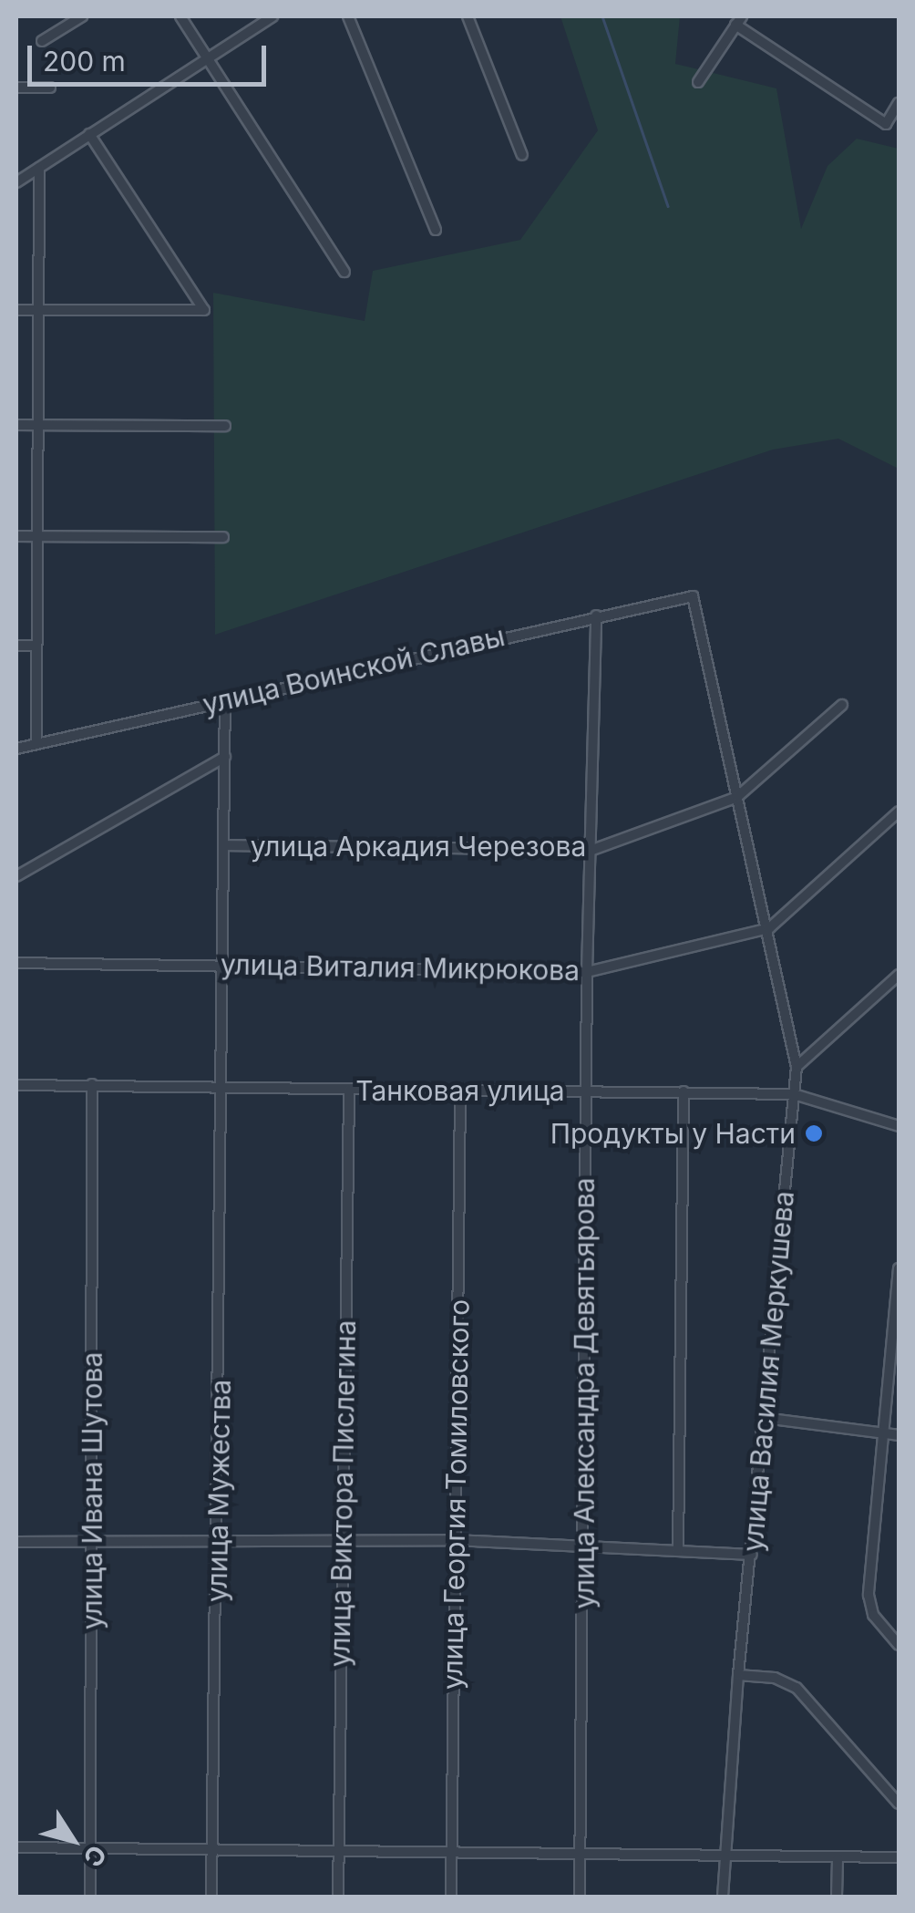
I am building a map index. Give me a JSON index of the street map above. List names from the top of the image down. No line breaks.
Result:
{"streets":{"street":["улица Воинской Славы","улица Аркадия Черезова","улица Виталия Микрюкова","Танковая улица","улица Василия Меркушева","улица Александра Девятьярова","улица Ивана Шутова","улица Мужества","улица Виктора Пислегина","улица Георгия Томиловского"]},"crossings":[["улица Воинской Славы","улица Василия Меркушева"],["улица Воинской Славы","улица Александра Девятьярова"],["улица Воинской Славы","улица Мужества"],["улица Аркадия Черезова","улица Василия Меркушева"],["улица Аркадия Черезова","улица Александра Девятьярова"],["улица Аркадия Черезова","улица Мужества"],["улица Виталия Микрюкова","улица Василия Меркушева"],["улица Виталия Микрюкова","улица Александра Девятьярова"],["улица Виталия Микрюкова","улица Мужества"],["Танковая улица","улица Василия Меркушева"],["Танковая улица","улица Александра Девятьярова"],["Танковая улица","улица Ивана Шутова"],["Танковая улица","улица Мужества"],["Танковая улица","улица Виктора Пислегина"],["Танковая улица","улица Георгия Томиловского"]],"places":["Продукты у Насти"],"scale_bar":"200 m","north":"bottom right"}
